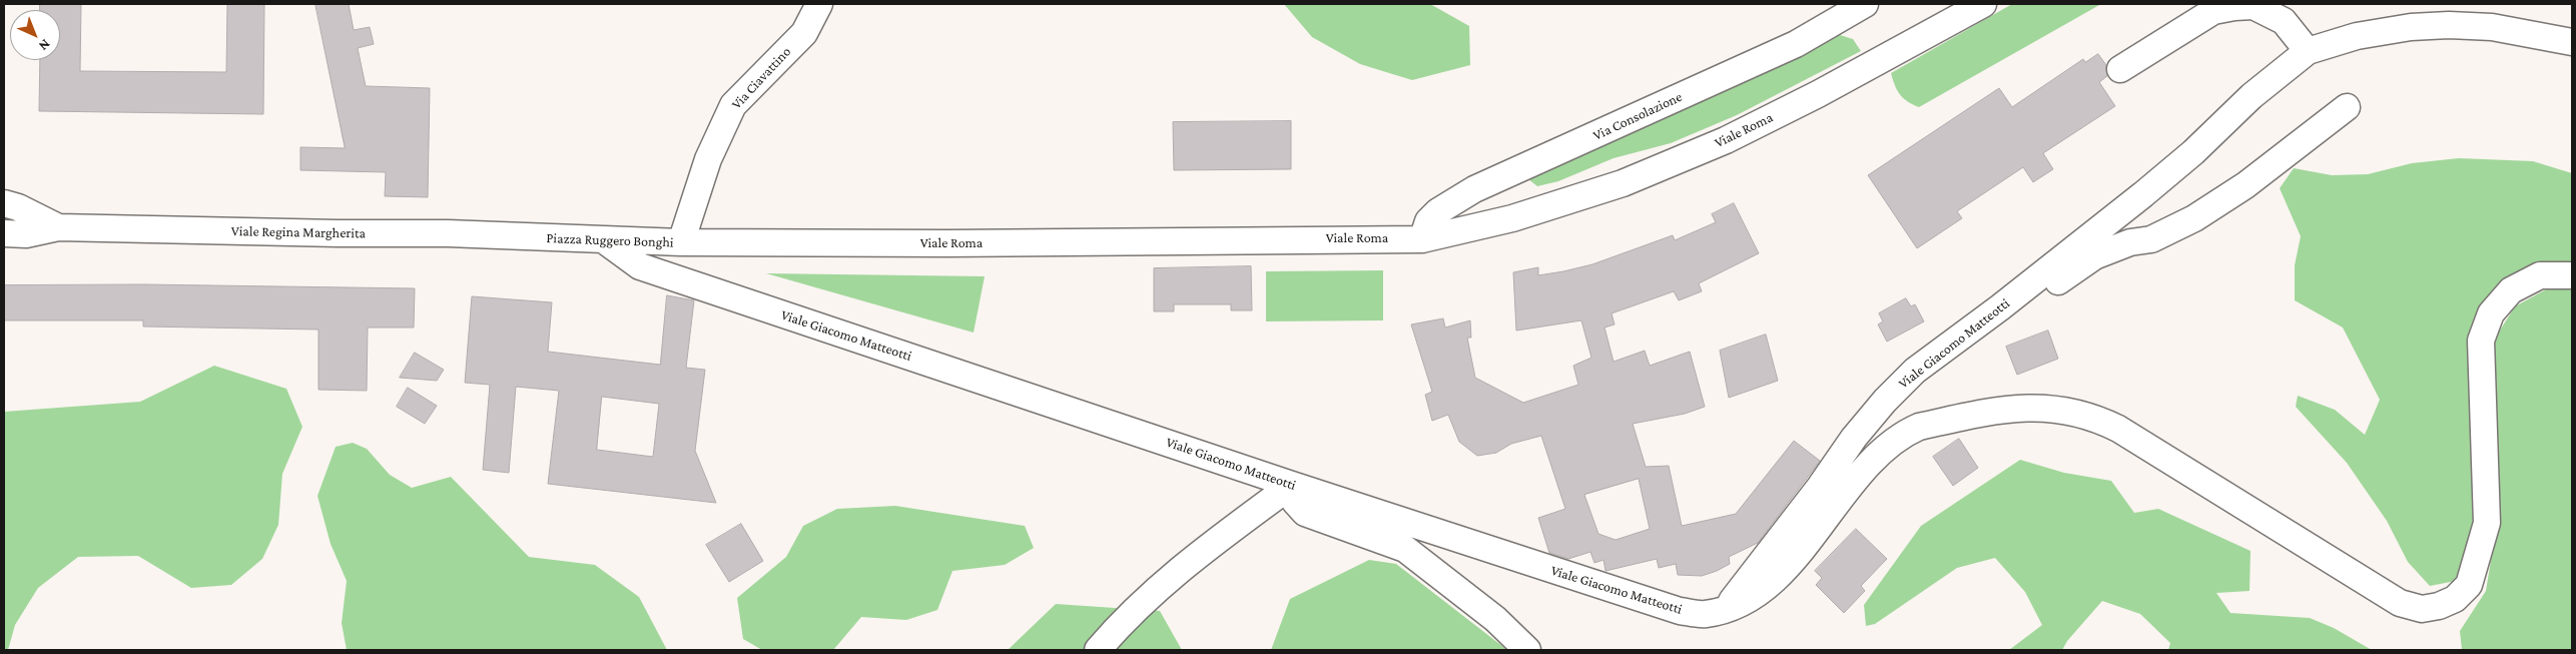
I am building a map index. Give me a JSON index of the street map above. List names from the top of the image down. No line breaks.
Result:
{"streets":{"street":["Via Ciavattino","Via Consolazione","Viale Roma","Viale Regina Margherita","Piazza Ruggero Bonghi","Viale Giacomo Matteotti"]},"crossings":[["Via Ciavattino","Viale Roma"],["Via Ciavattino","Piazza Ruggero Bonghi"],["Via Consolazione","Viale Roma"],["Viale Roma","Piazza Ruggero Bonghi"],["Viale Regina Margherita","Piazza Ruggero Bonghi"],["Piazza Ruggero Bonghi","Viale Giacomo Matteotti"]],"north":"bottom right"}
